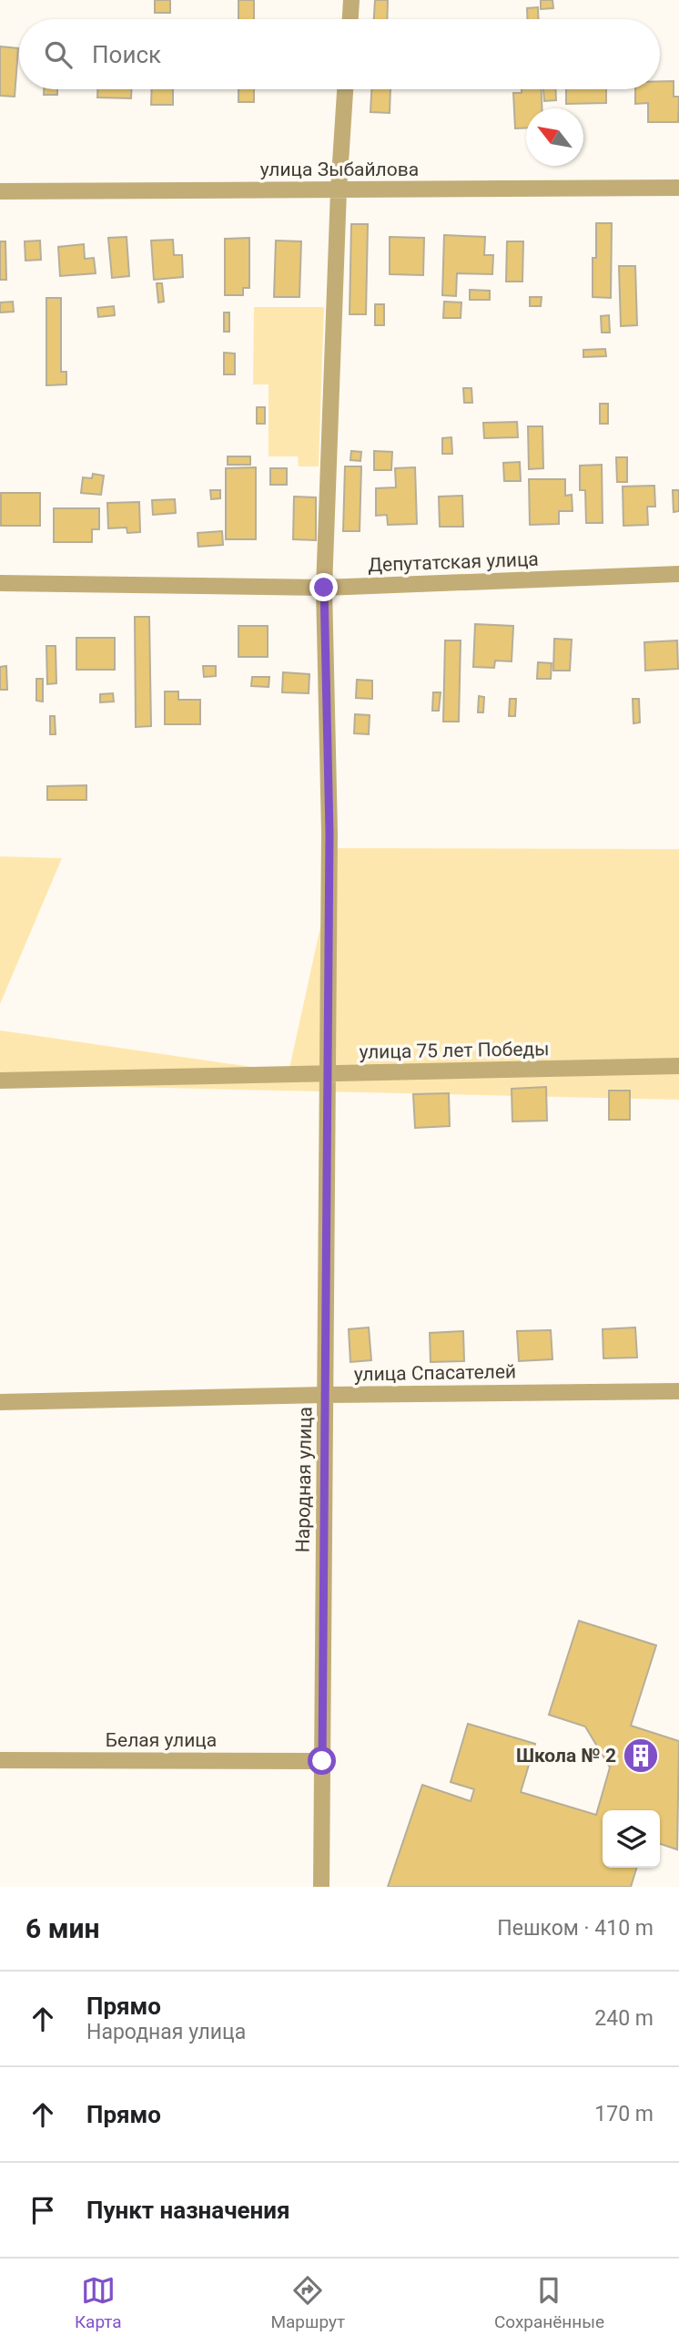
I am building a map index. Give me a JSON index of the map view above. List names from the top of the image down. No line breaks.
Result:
{"streets":{"street":["улица Зыбайлова","Депутатская улица","улица 75 лет Победы","улица Спасателей","Народная улица","Белая улица"]},"crossings":[["улица Зыбайлова","Народная улица"],["Депутатская улица","Народная улица"],["улица 75 лет Победы","Народная улица"],["улица Спасателей","Народная улица"],["Народная улица","Белая улица"]],"places":{"building":["Школа № 2"]},"north":"top left","page":{"search":"Поиск","heading":["6 мин","Пешком · 410 m"],"list":[["Прямо","Народная улица","240 m"],["Прямо","170 m"],"Пункт назначения"],"nav":["Карта","Маршрут","Сохранённые"]}}
